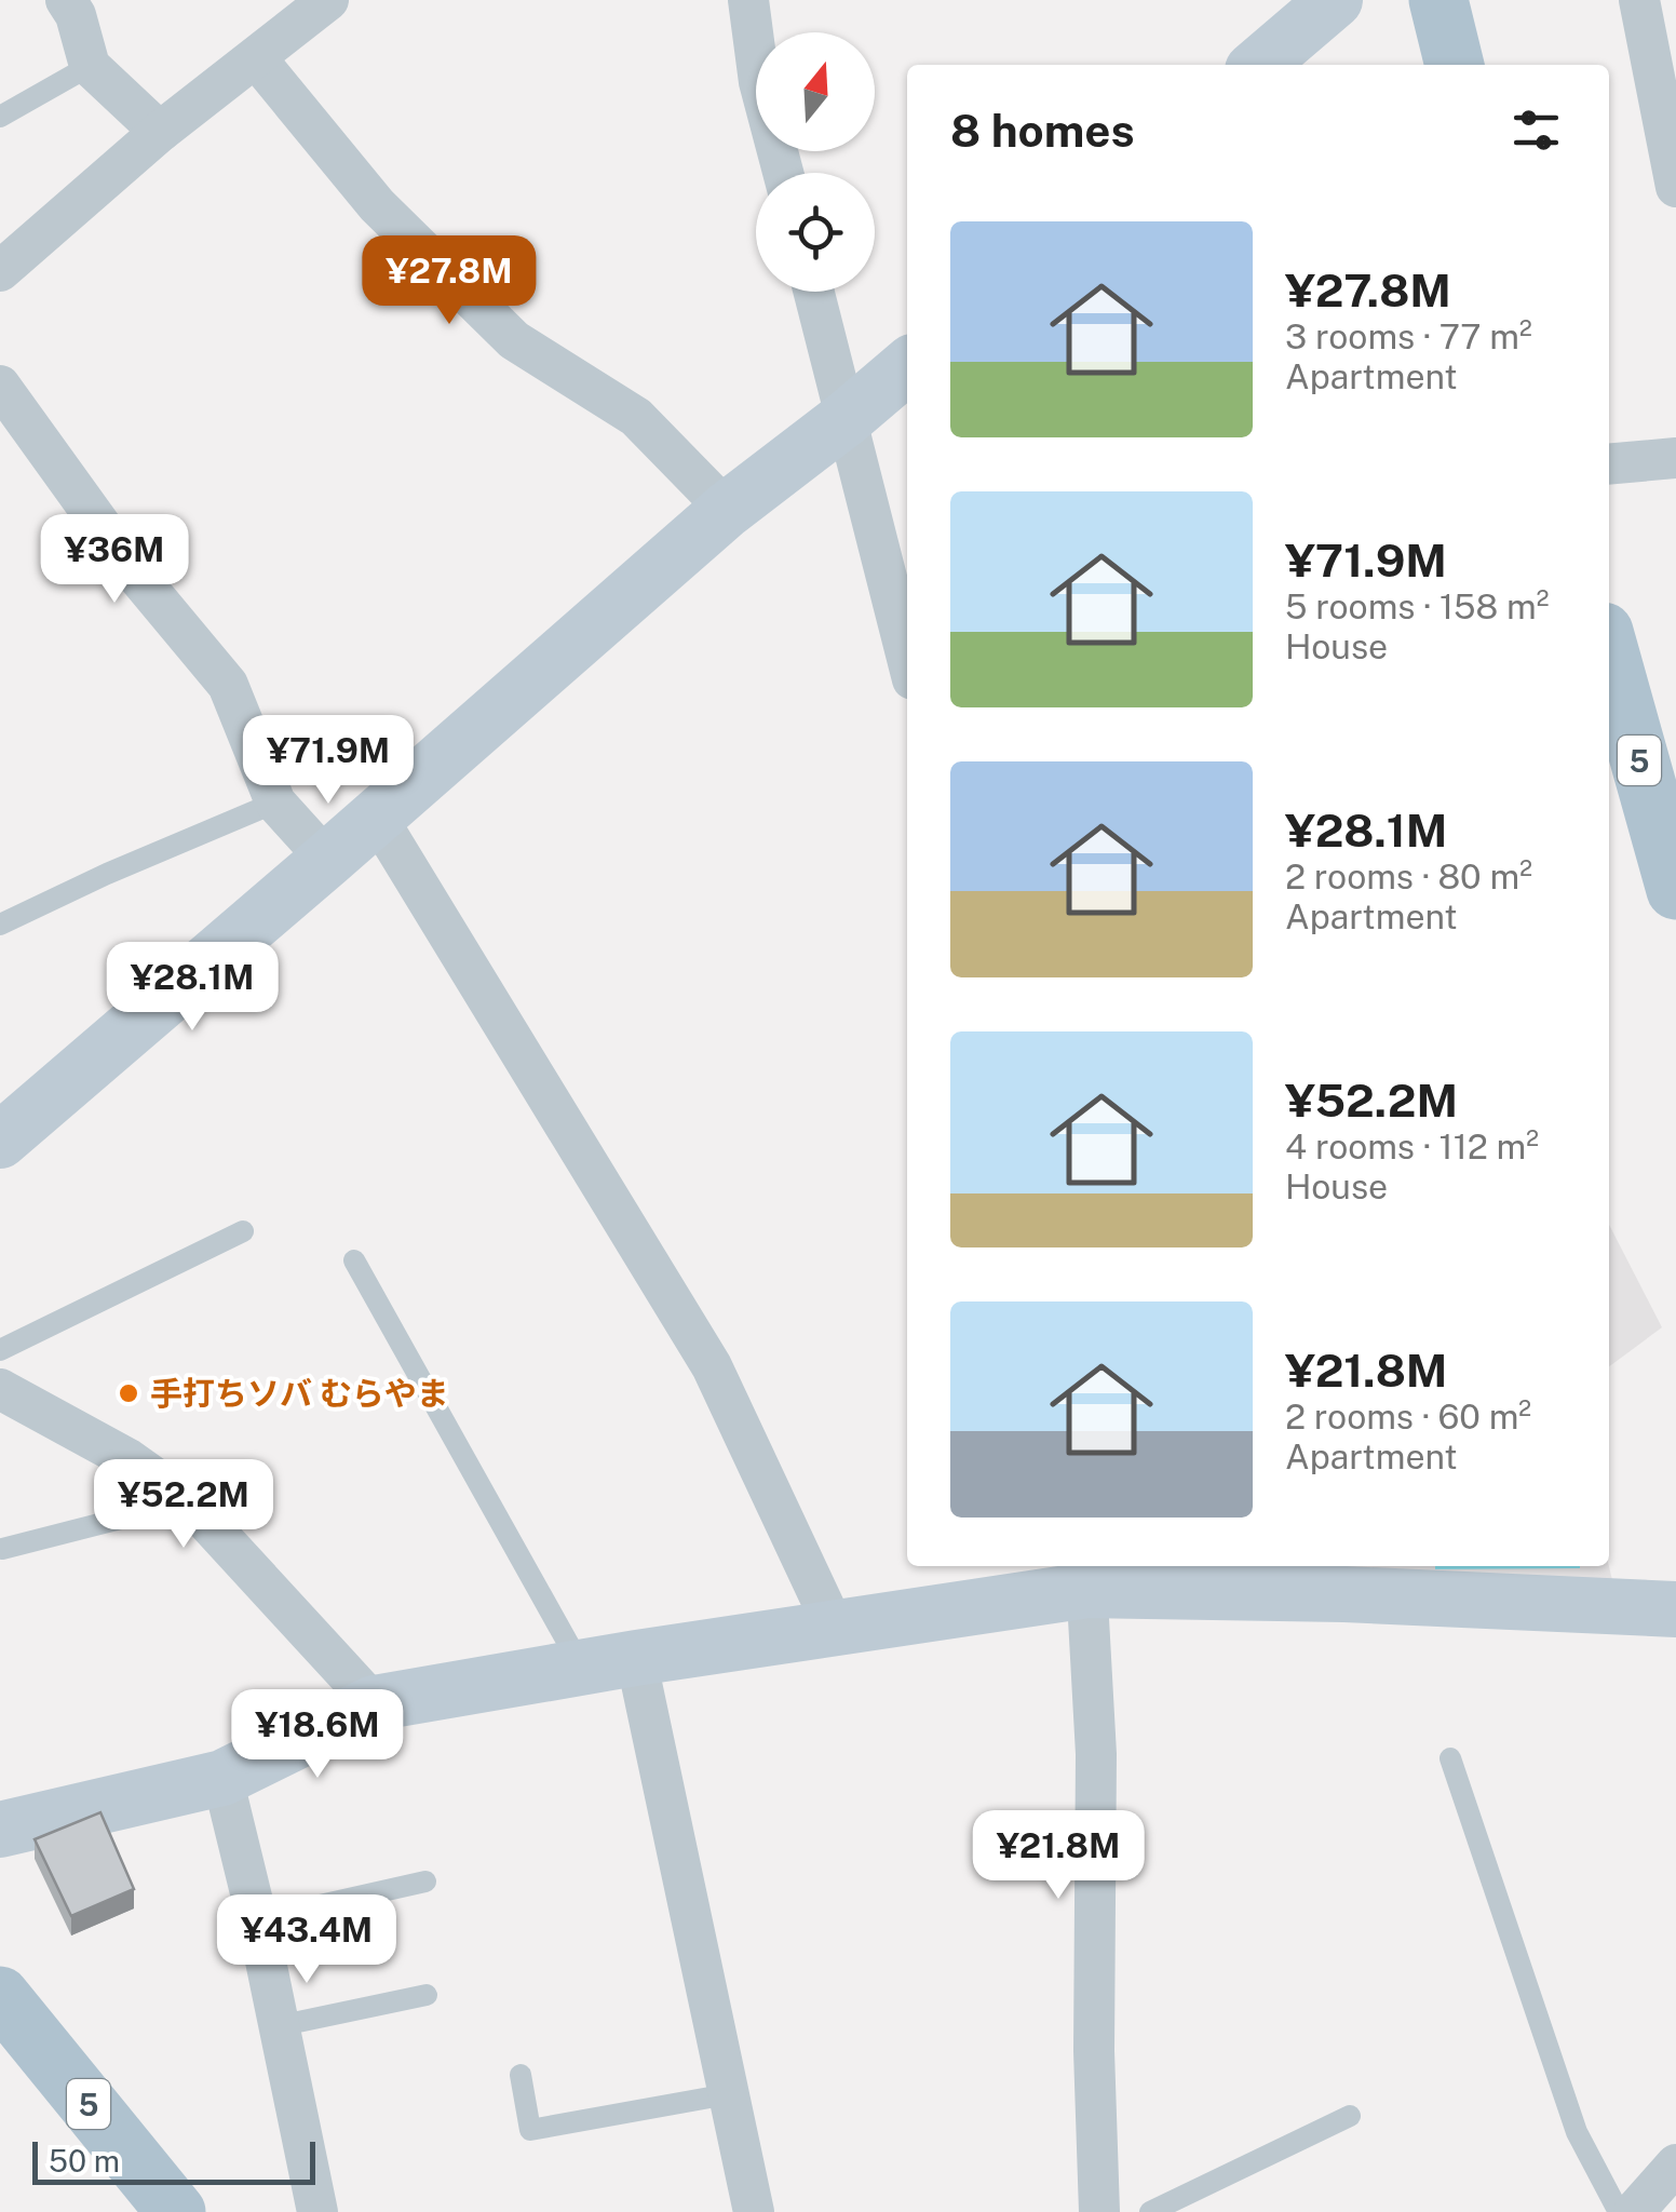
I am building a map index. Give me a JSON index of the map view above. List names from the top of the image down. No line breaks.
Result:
{"streets":{"main road":["5"]},"places":["手打ちソバ むらやま"],"scale_bar":"50 m","north":"top","page":{"heading":"8 homes","list":[{"name":"¥27.8M","note":"3 rooms · 77 m² · Apartment"},{"name":"¥71.9M","note":"5 rooms · 158 m² · House"},{"name":"¥28.1M","note":"2 rooms · 80 m² · Apartment"},{"name":"¥52.2M","note":"4 rooms · 112 m² · House"},{"name":"¥21.8M","note":"2 rooms · 60 m² · Apartment"}],"price":["¥27.8M","¥36M","¥71.9M","¥28.1M","¥52.2M","¥18.6M","¥21.8M","¥43.4M"],"scale":"50 m"}}
